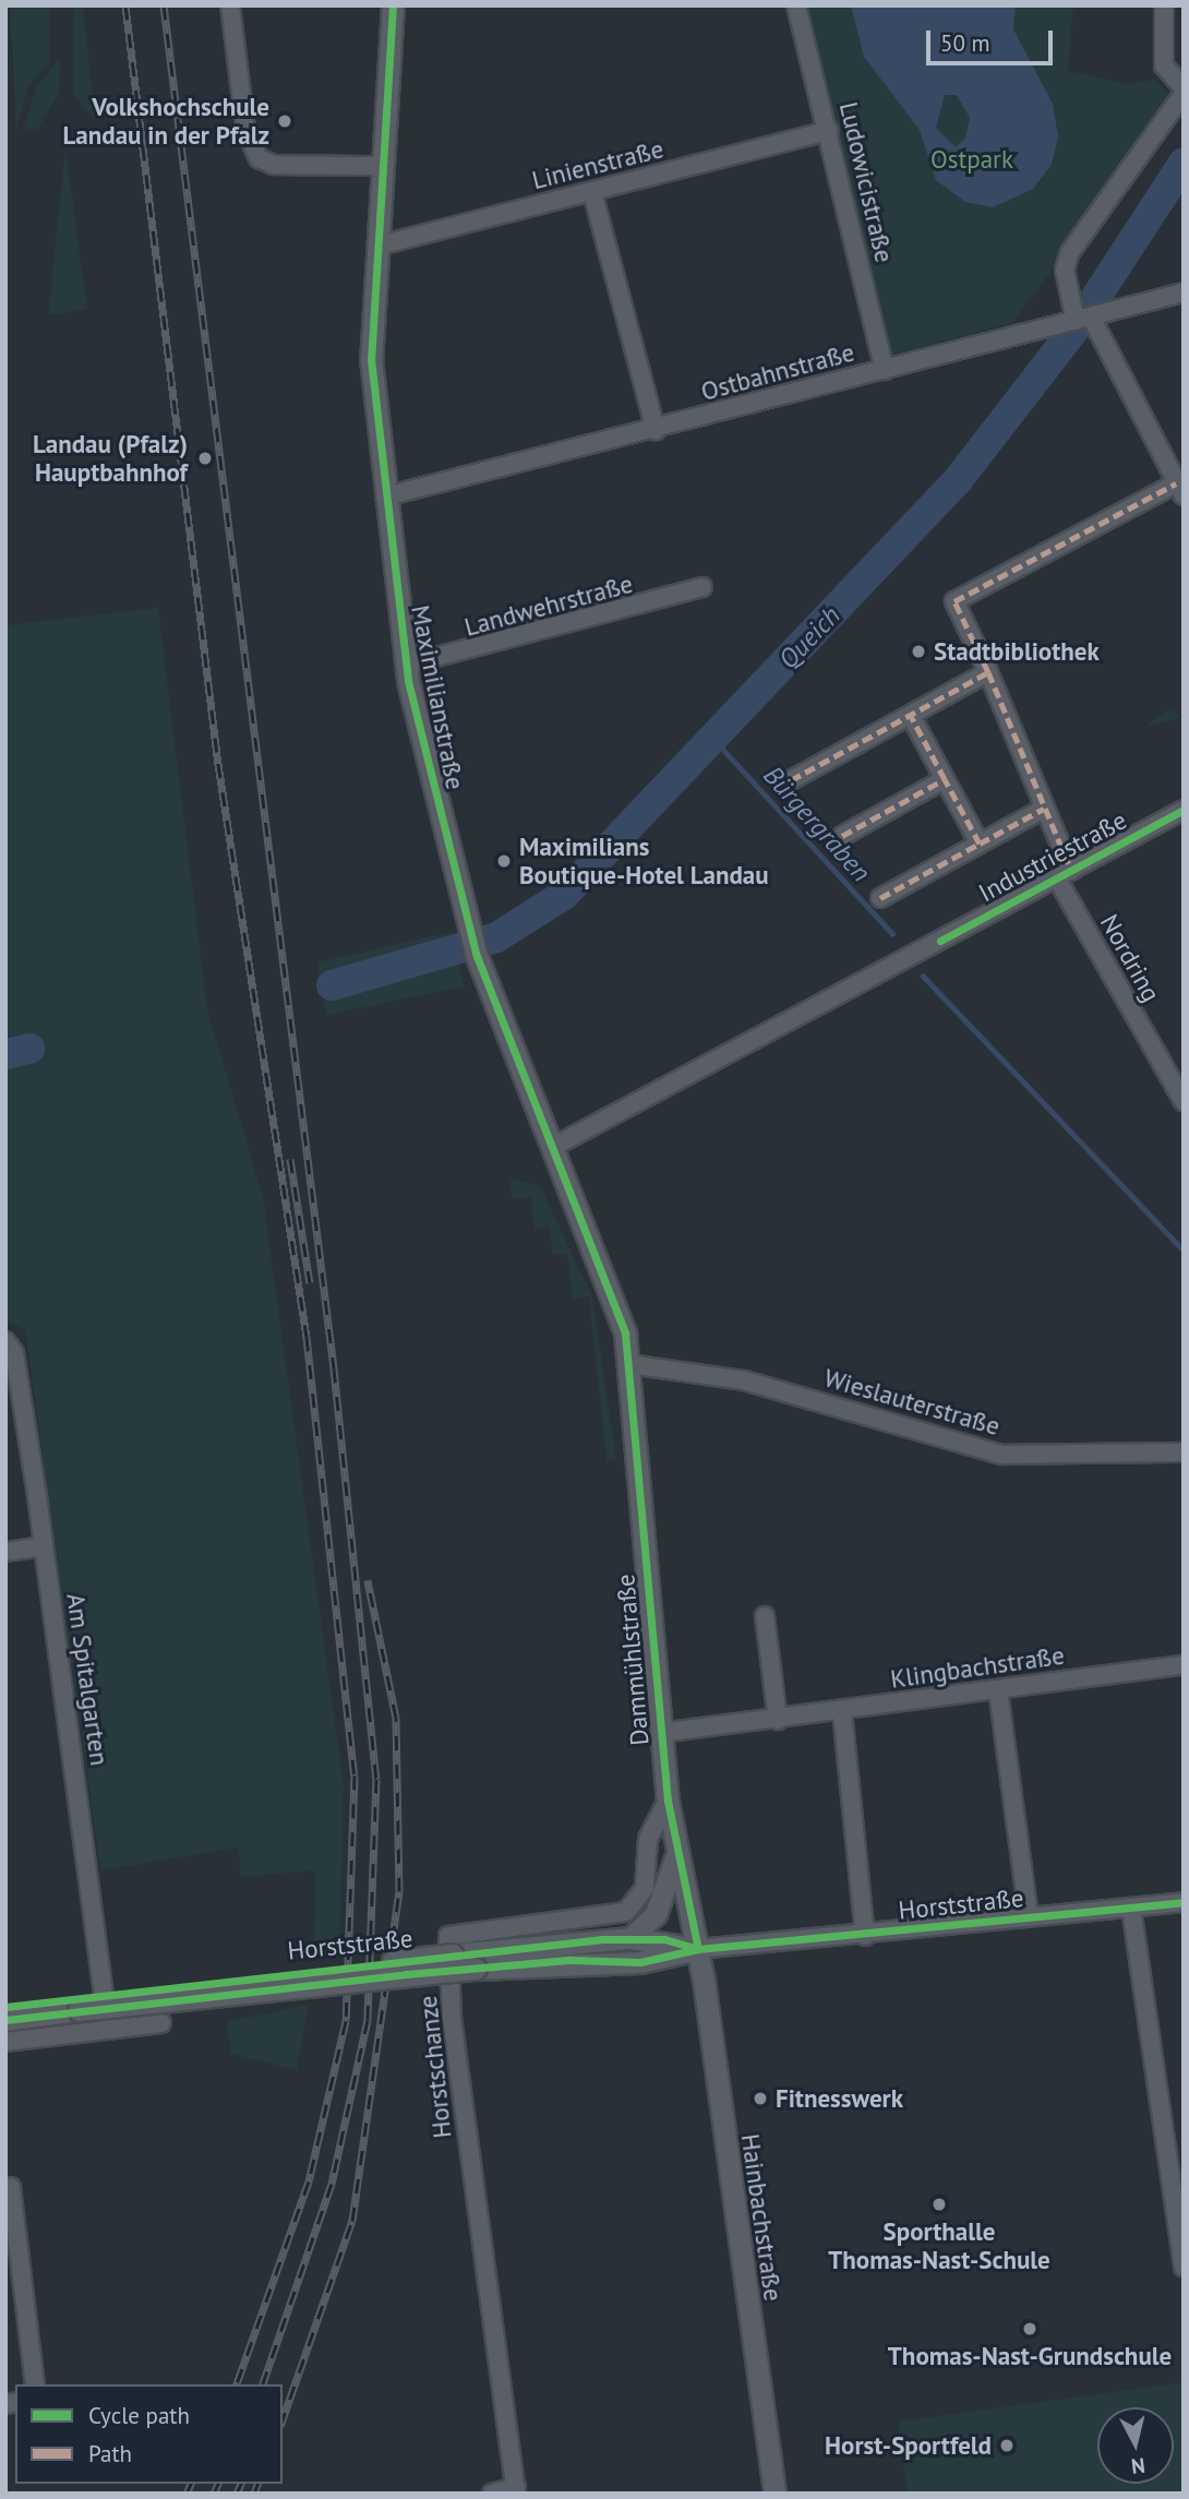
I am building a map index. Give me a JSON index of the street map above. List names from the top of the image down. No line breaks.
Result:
{"streets":{"street":["Linienstraße","Ludowicistraße","Ostbahnstraße","Landwehrstraße","Maximilianstraße","Industriestraße","Nordring","Wieslauterstraße","Dammühlstraße","Klingbachstraße","Am Spitalgarten","Horststraße","Horstschanze","Hainbachstraße"]},"crossings":[["Linienstraße","Ludowicistraße"],["Linienstraße","Maximilianstraße"],["Ludowicistraße","Ostbahnstraße"],["Ostbahnstraße","Maximilianstraße"],["Landwehrstraße","Maximilianstraße"],["Maximilianstraße","Industriestraße"],["Maximilianstraße","Wieslauterstraße"],["Maximilianstraße","Dammühlstraße"],["Industriestraße","Nordring"],["Wieslauterstraße","Dammühlstraße"],["Dammühlstraße","Klingbachstraße"],["Dammühlstraße","Horststraße"],["Dammühlstraße","Horstschanze"],["Dammühlstraße","Hainbachstraße"],["Horststraße","Hainbachstraße"]],"water":["Queich","Bürgergraben"],"parks":["Ostpark"],"places":["Volkshochschule Landau in der Pfalz","Landau (Pfalz) Hauptbahnhof","Stadtbibliothek","Maximilians Boutique-Hotel Landau","Fitnesswerk","Sporthalle Thomas-Nast-Schule","Thomas-Nast-Grundschule","Horst-Sportfeld"],"legend":["Cycle path","Path"],"scale_bar":"50 m","north":"bottom"}
